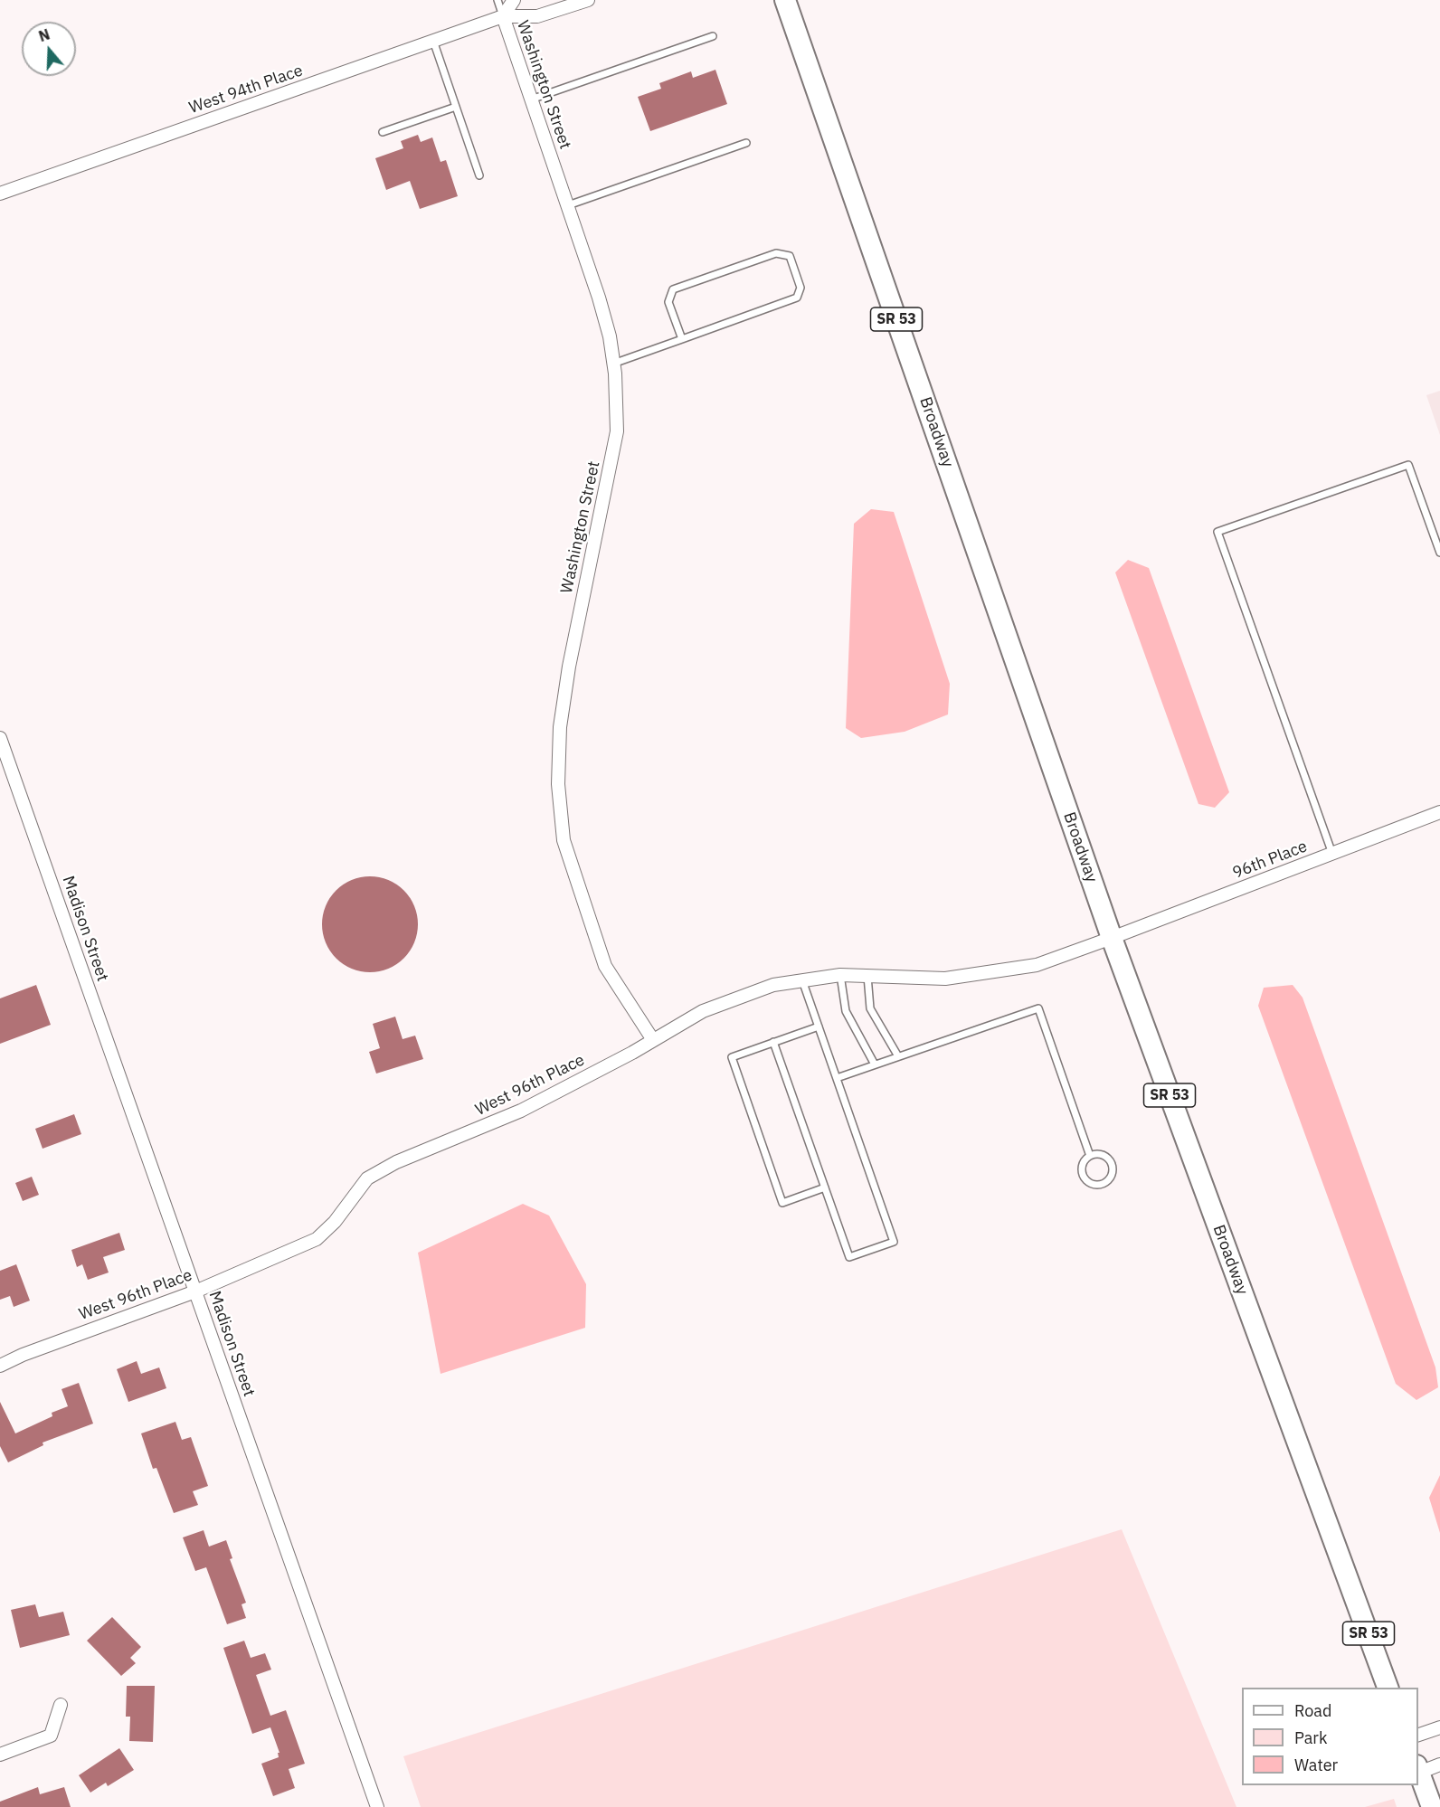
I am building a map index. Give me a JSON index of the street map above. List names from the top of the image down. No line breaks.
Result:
{"streets":{"main road":["SR 53","Broadway"],"street":["Washington Street","West 94th Place","96th Place","Madison Street","West 96th Place"]},"crossings":[["Washington Street","West 94th Place"],["Washington Street","West 96th Place"],["Broadway","96th Place"],["Broadway","West 96th Place"],["96th Place","West 96th Place"],["Madison Street","West 96th Place"]],"legend":["Road","Park","Water"],"north":"top"}
